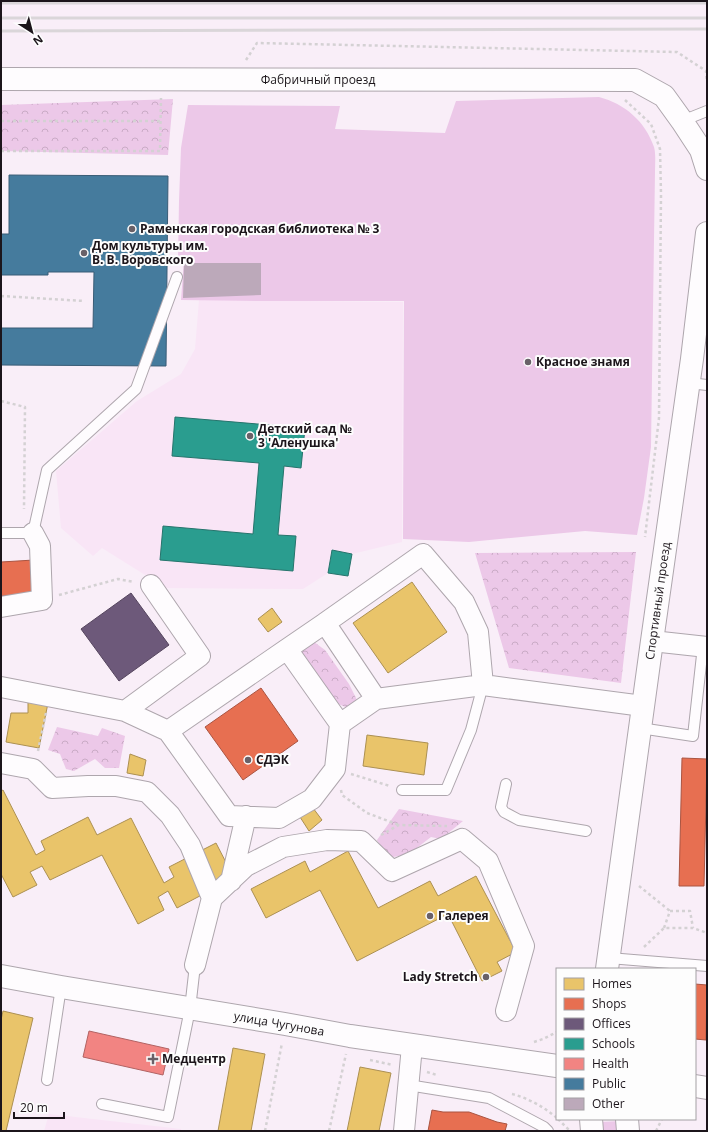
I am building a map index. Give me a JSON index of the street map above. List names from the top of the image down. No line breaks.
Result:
{"streets":{"main road":["Фабричный проезд","Спортивный проезд","улица Чугунова"]},"places":{"other":["Раменская городская библиотека № 3","Дом культуры им. В. В. Воровского","Красное знамя","Детский сад № 3 'Аленушка'","СДЭК","Галерея","Lady Stretch"],"health":["Медцентр"]},"legend":["Homes","Shops","Offices","Schools","Health","Public","Other"],"scale_bar":"20 m","north":"bottom right"}
